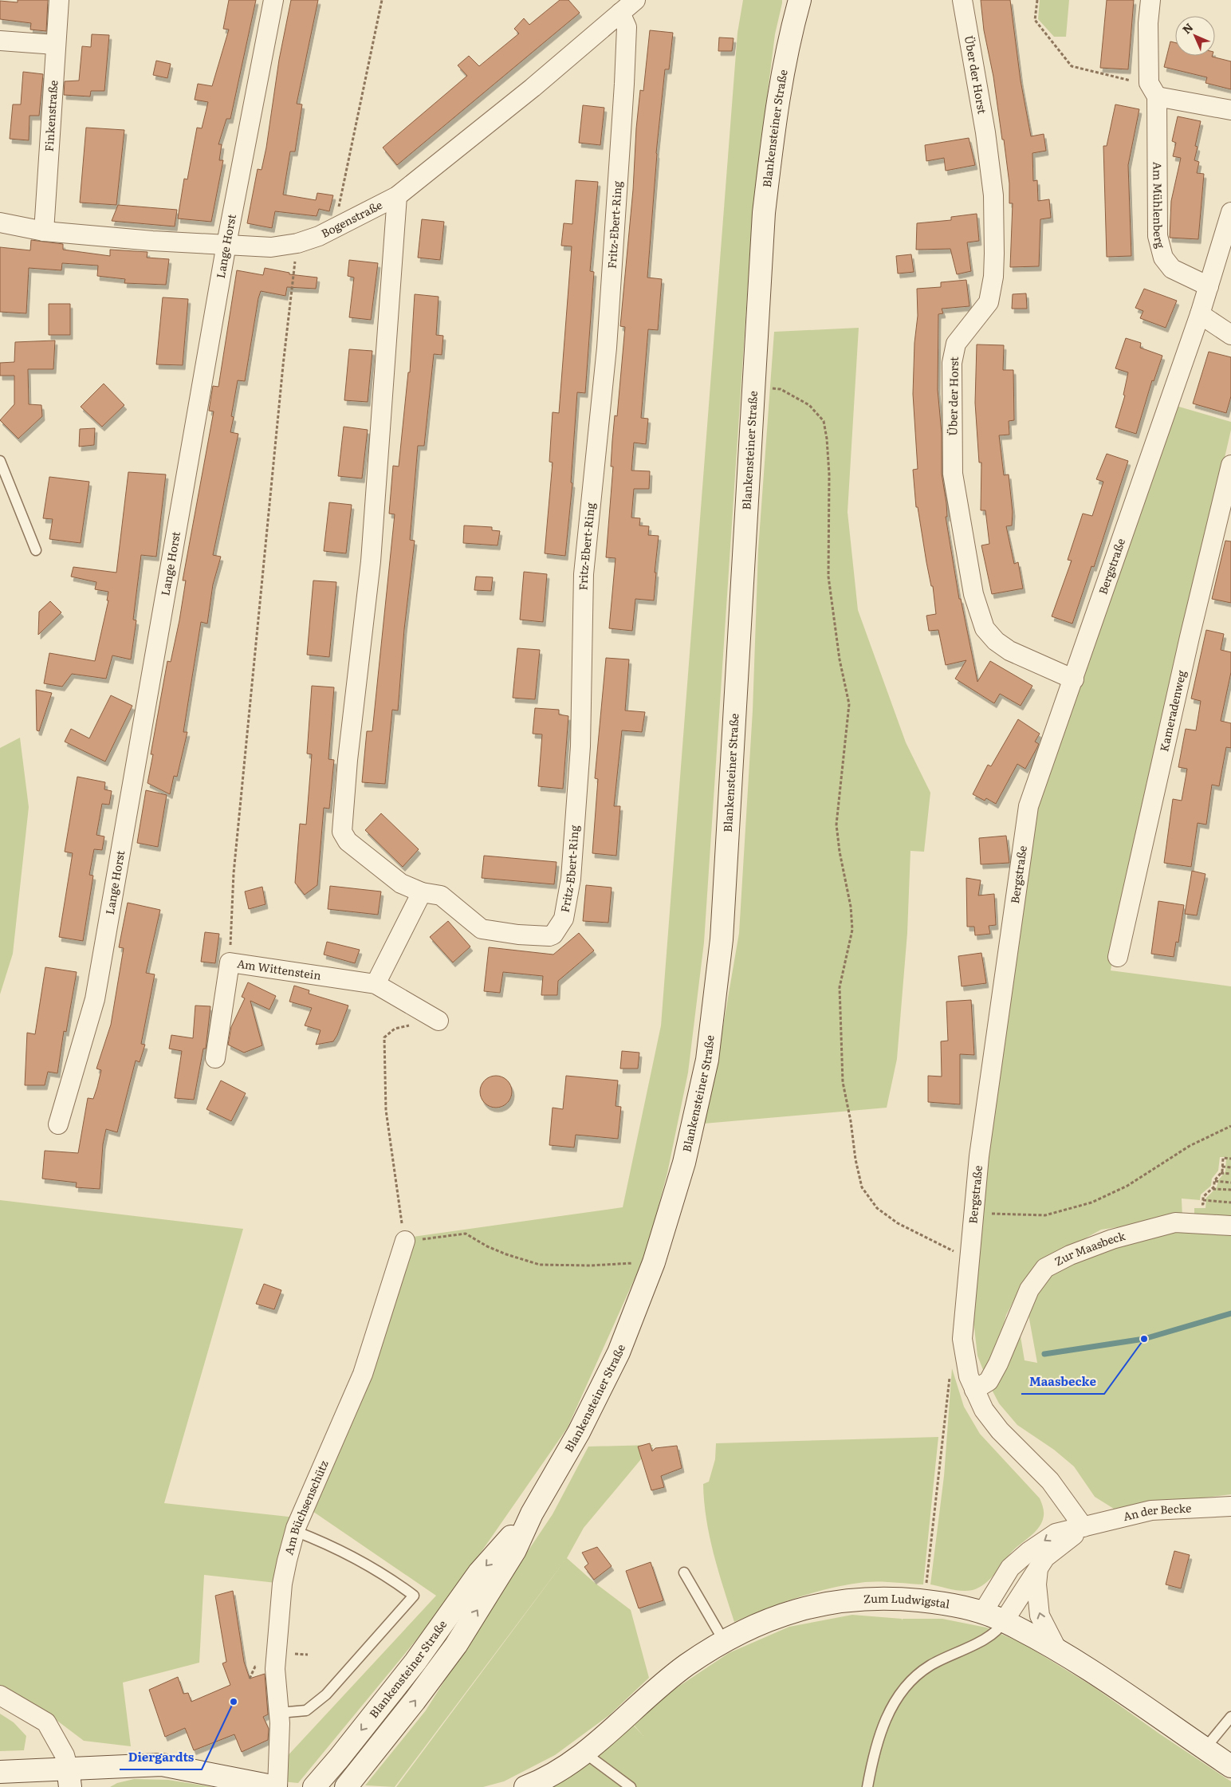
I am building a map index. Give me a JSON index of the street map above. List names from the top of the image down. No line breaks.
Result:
{"streets":{"main road":["Blankensteiner Straße","Am Büchsenschütz","Zum Ludwigstal"],"street":["Über der Horst","Finkenstraße","Am Mühlenberg","Bogenstraße","Fritz-Ebert-Ring","Lange Horst","Bergstraße","Kameradenweg","Am Wittenstein","Zur Maasbeck","An der Becke"]},"crossings":[["Über der Horst","Bergstraße"],["Finkenstraße","Bogenstraße"],["Am Mühlenberg","Bergstraße"],["Bogenstraße","Fritz-Ebert-Ring"],["Bogenstraße","Lange Horst"],["Bergstraße","Zur Maasbeck"],["Bergstraße","An der Becke"],["An der Becke","Zum Ludwigstal"]],"places":["Maasbecke","Diergardts"],"north":"top left"}
